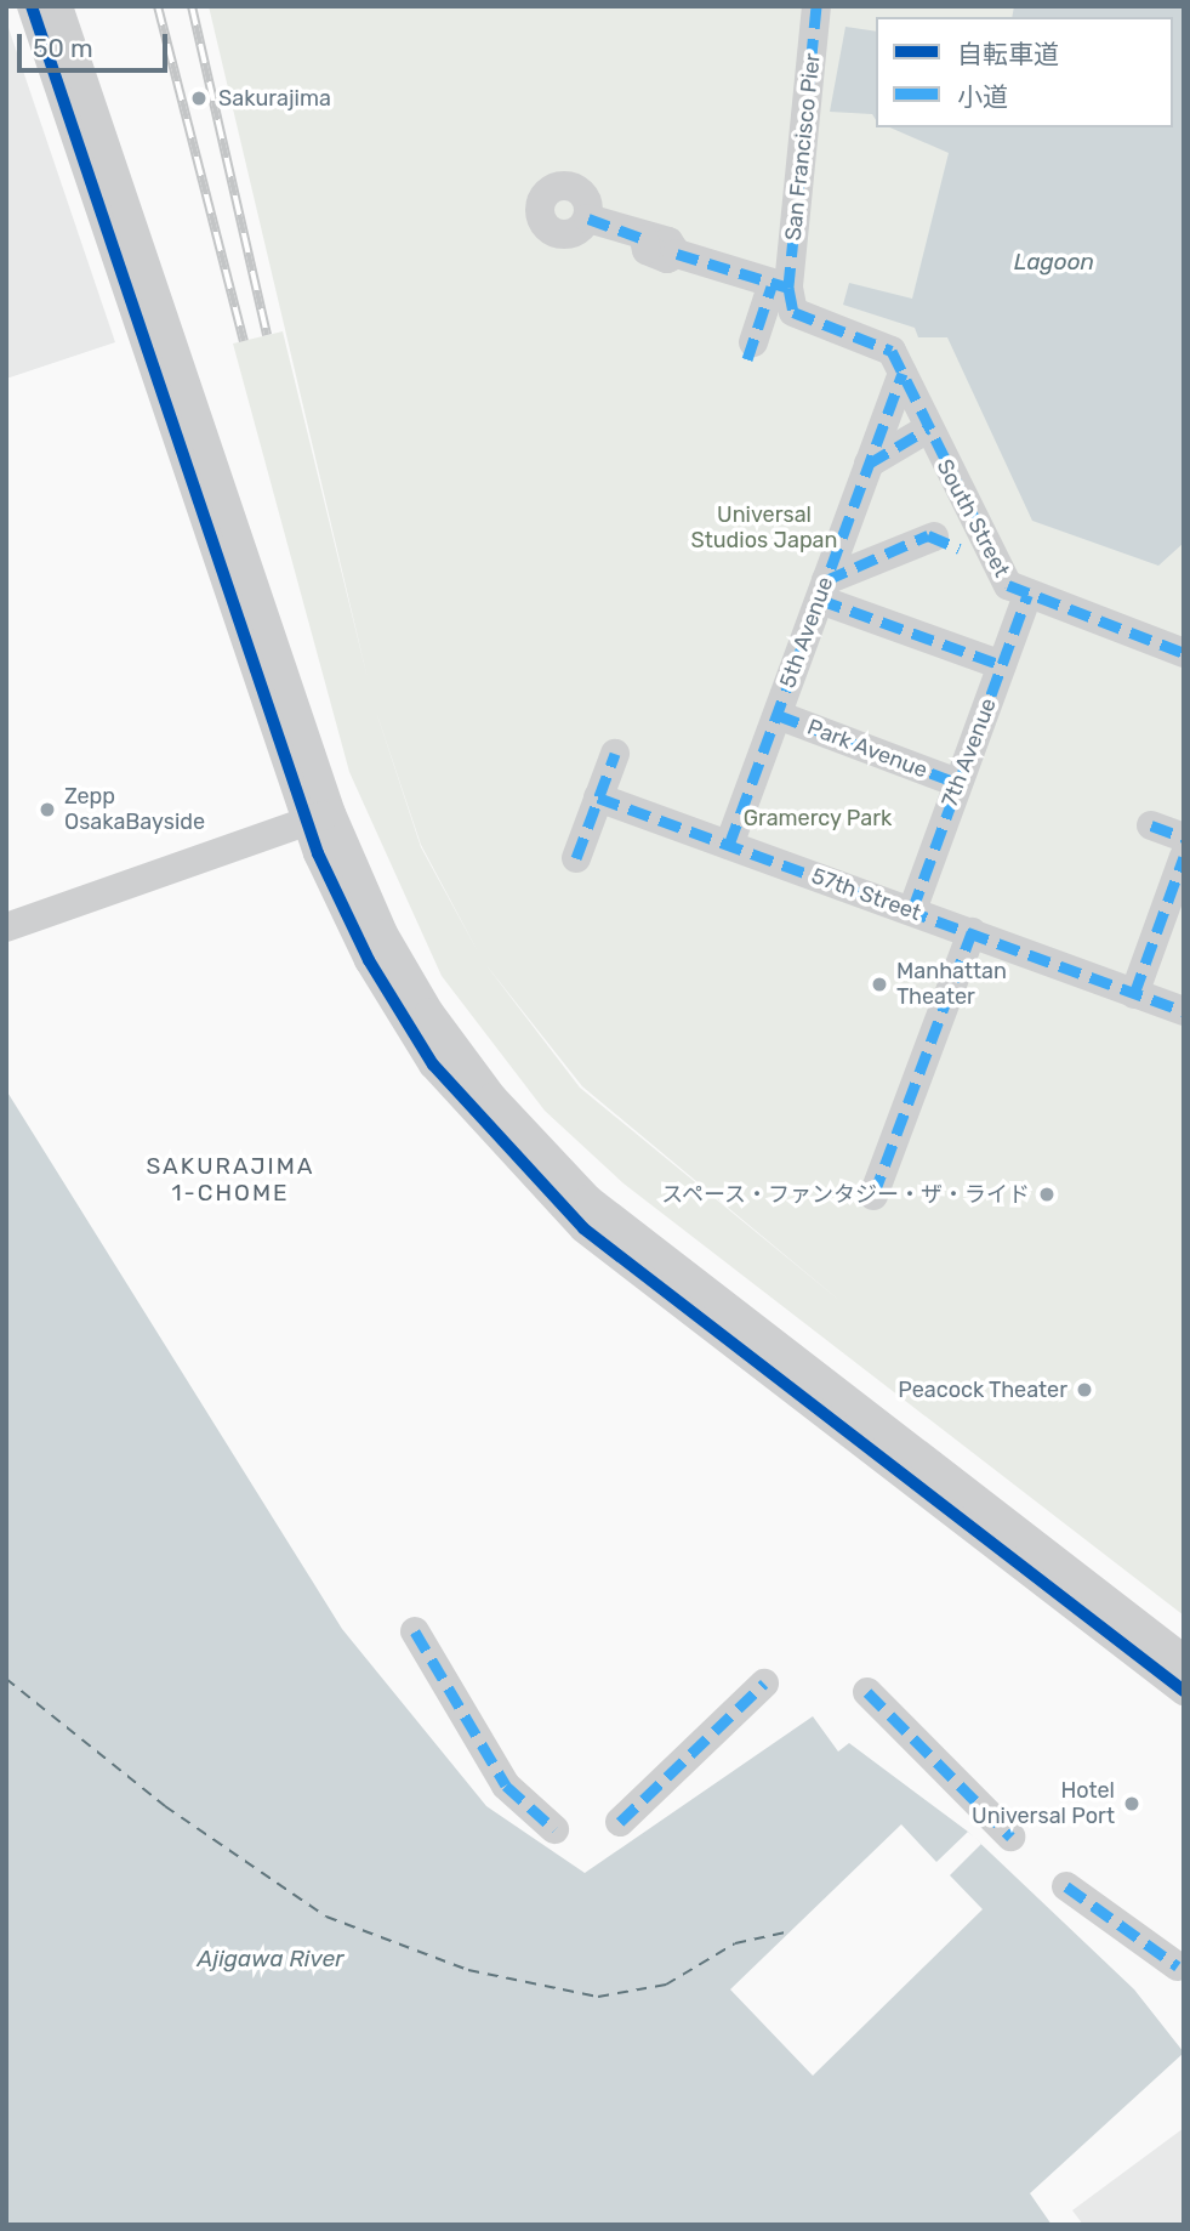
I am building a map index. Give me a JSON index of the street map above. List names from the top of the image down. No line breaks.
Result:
{"streets":{"street":["San Francisco Pier","South Street","5th Avenue","Park Avenue","7th Avenue","57th Street"]},"crossings":[["South Street","5th Avenue"],["South Street","7th Avenue"],["5th Avenue","Park Avenue"],["5th Avenue","57th Street"],["Park Avenue","7th Avenue"],["7th Avenue","57th Street"]],"districts":["SAKURAJIMA 1-CHOME"],"water":["Lagoon","Ajigawa River"],"parks":["Universal Studios Japan","Gramercy Park"],"places":["Sakurajima","Zepp OsakaBayside","Manhattan Theater","スペース・ファンタジー・ザ・ライド","Peacock Theater","Hotel Universal Port"],"legend":["自転車道","小道"],"scale_bar":"50 m"}
